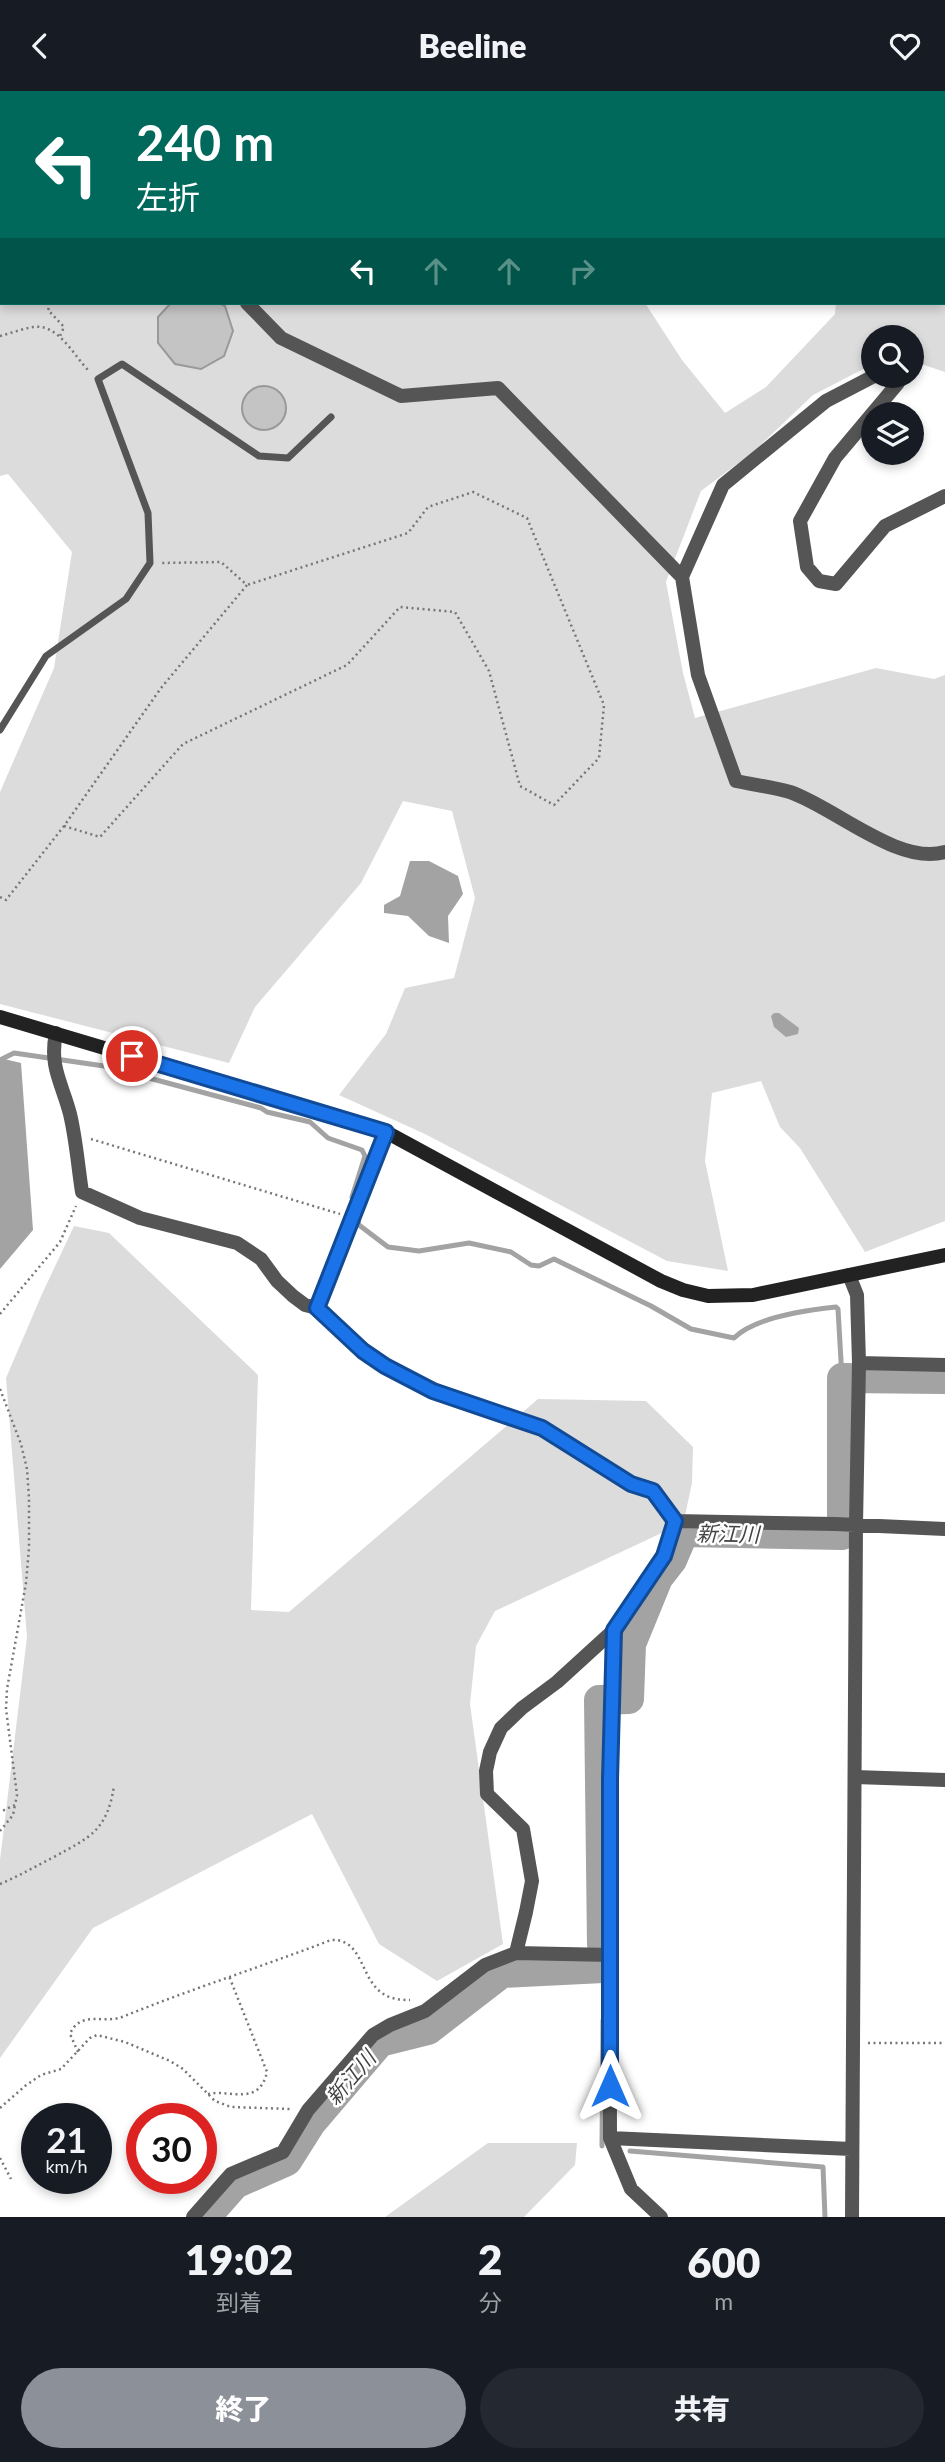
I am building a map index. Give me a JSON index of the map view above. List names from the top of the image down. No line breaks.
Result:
{"water":["新江川"],"page":{"header":"Beeline","turn":["240 m","左折"],"speed":"21 km/h","limit":"30","eta":["19:02","到着","2","分","600","m"],"buttons":["終了","共有"]}}
